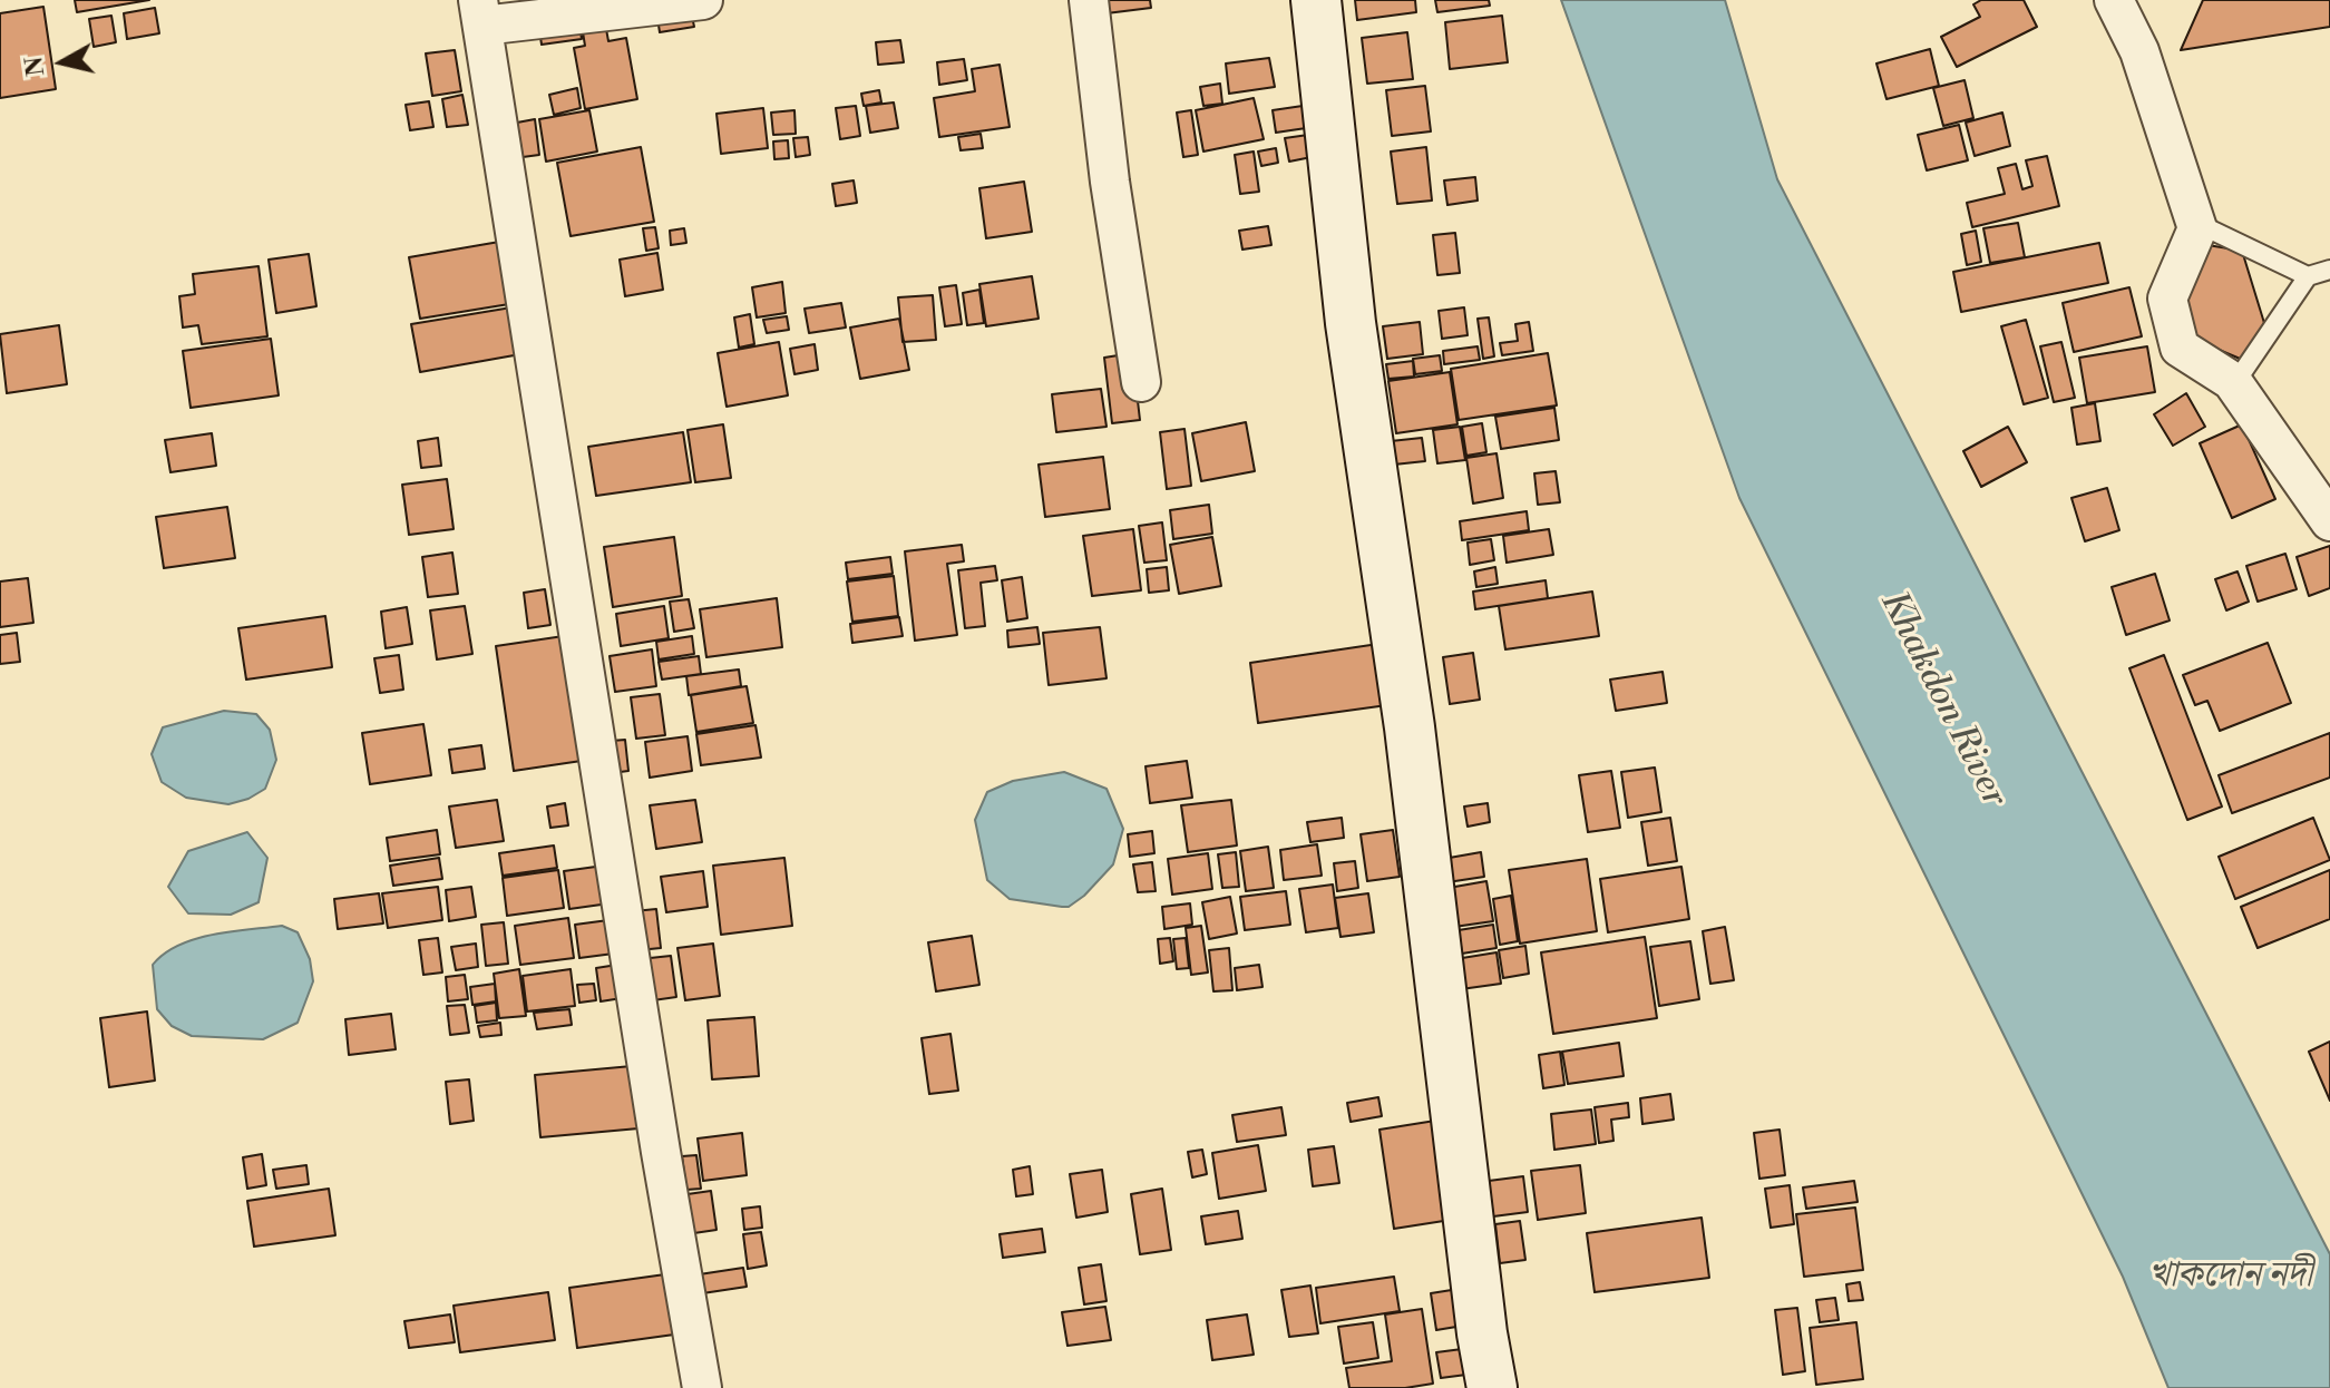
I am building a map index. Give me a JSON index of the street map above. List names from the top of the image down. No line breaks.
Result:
{"water":["Khakdon River","খাকদোন নদী"],"north":"left"}
